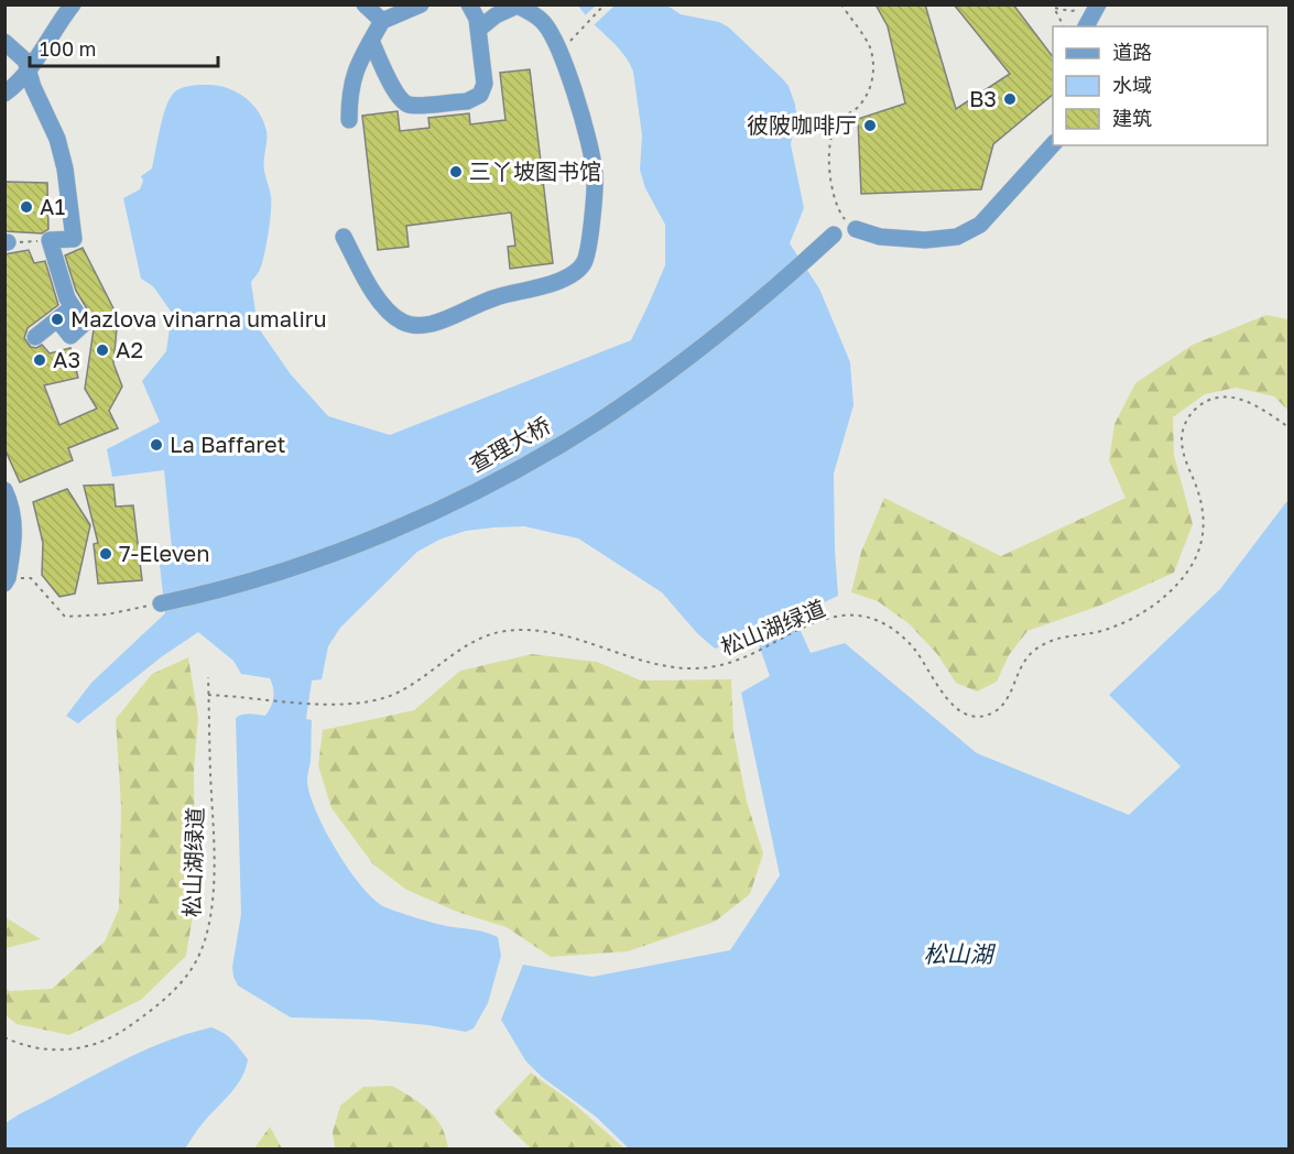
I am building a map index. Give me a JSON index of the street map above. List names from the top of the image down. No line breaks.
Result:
{"streets":{"street":["查理大桥"],"path":["松山湖绿道"]},"water":["松山湖"],"places":["B3","彼陂咖啡厅","三丫坡图书馆","A1","Mazlova vinarna umaliru","A2","A3","La Baffaret","7-Eleven"],"legend":["道路","水域","建筑"],"scale_bar":"100 m"}
